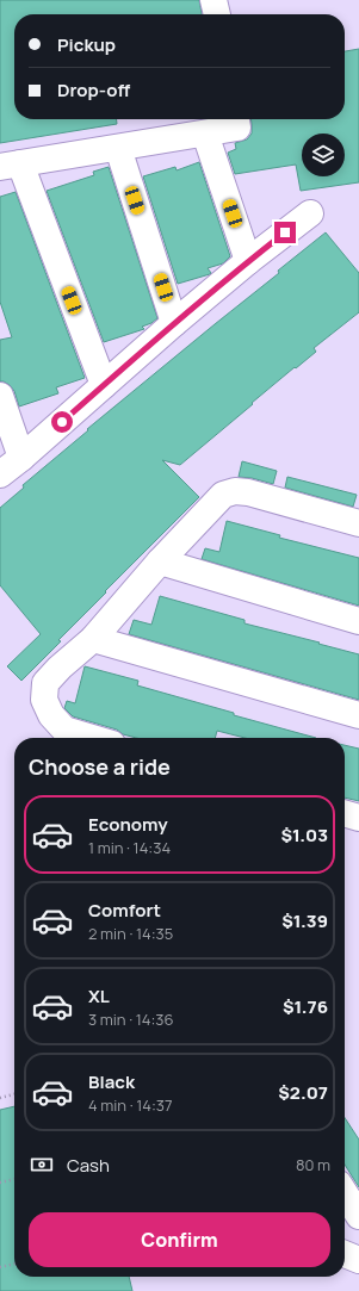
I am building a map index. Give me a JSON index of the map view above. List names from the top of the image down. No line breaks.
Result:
{"page":{"banner":["Pickup","Drop-off"],"heading":"Choose a ride","list":[{"name":"Economy","note":"1 min · 14:34","value":"$1.03"},{"name":"Comfort","note":"2 min · 14:35","value":"$1.39"},{"name":"XL","note":"3 min · 14:36","value":"$1.76"},{"name":"Black","note":"4 min · 14:37","value":"$2.07"}],"pay":["Cash","80 m"],"buttons":"Confirm"}}
